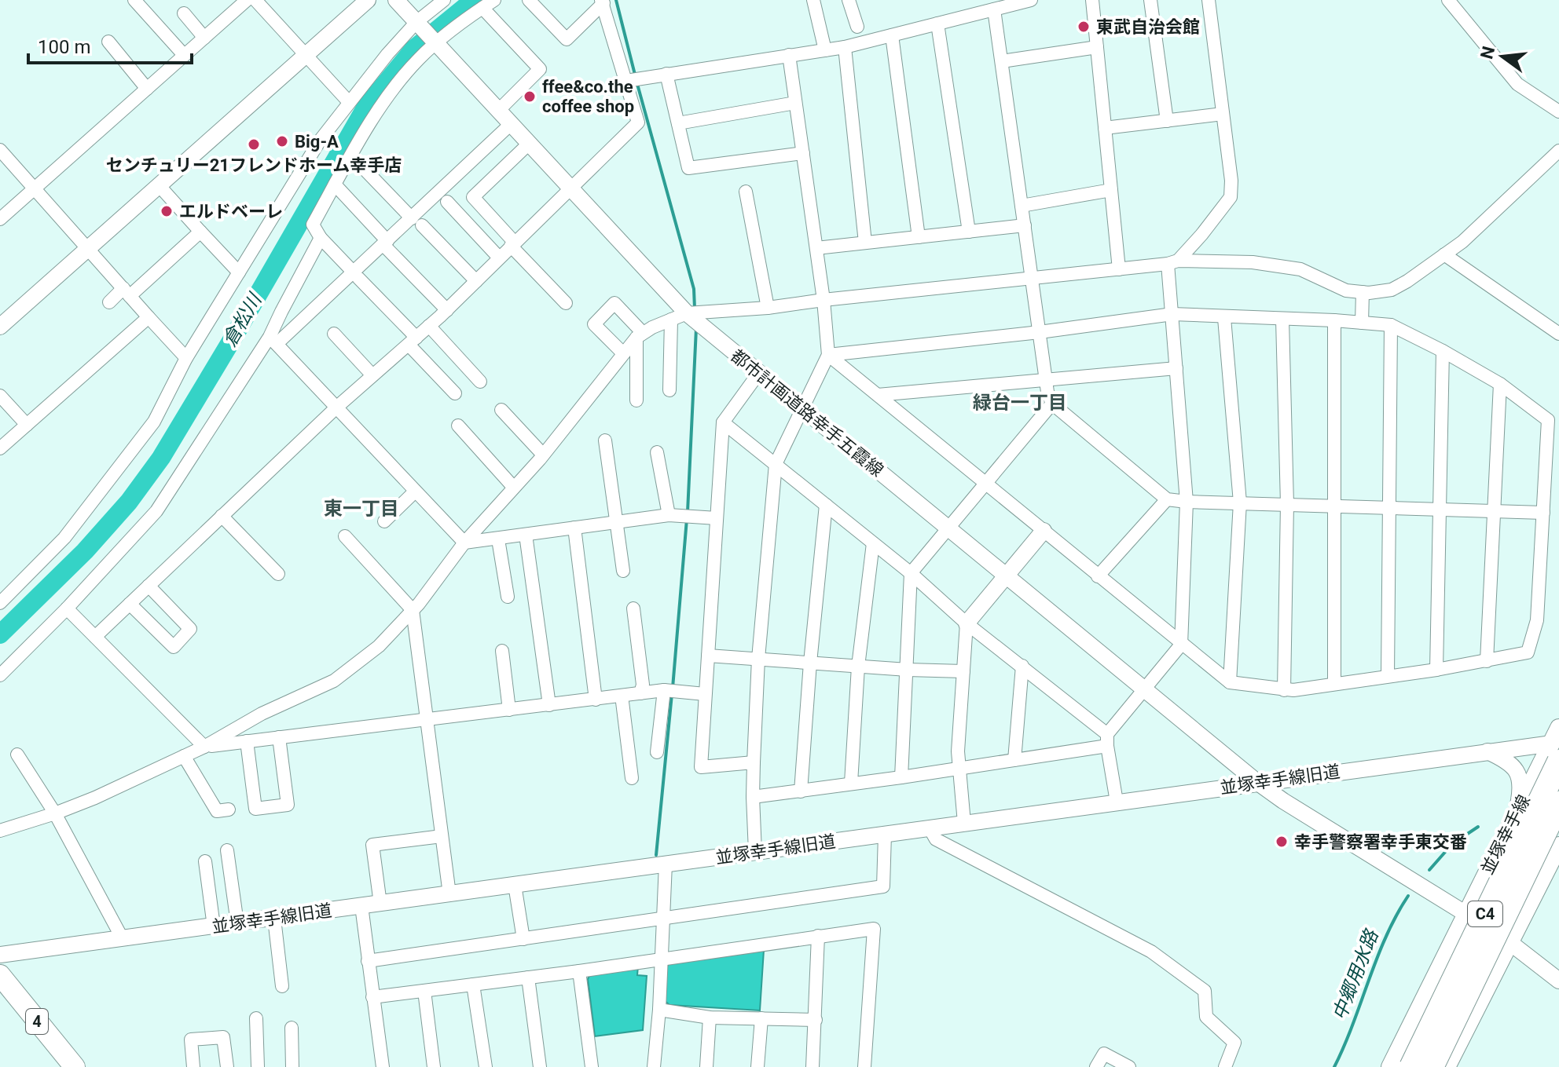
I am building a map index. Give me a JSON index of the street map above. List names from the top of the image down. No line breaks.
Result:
{"streets":{"highway":["C4","4"],"main road":["並塚幸手線"],"street":["都市計画道路幸手五霞線","並塚幸手線旧道"]},"crossings":[["都市計画道路幸手五霞線","並塚幸手線旧道"],["都市計画道路幸手五霞線","並塚幸手線"],["並塚幸手線旧道","並塚幸手線"],["並塚幸手線旧道","C4"],["並塚幸手線","C4"]],"districts":["緑台一丁目","東一丁目"],"water":["倉松川","中郷用水路"],"places":["東武自治会館","ffee&co.the coffee shop","Big-A","センチュリー21フレンドホーム幸手店","エルドベーレ","幸手警察署幸手東交番"],"scale_bar":"100 m","north":"left"}
